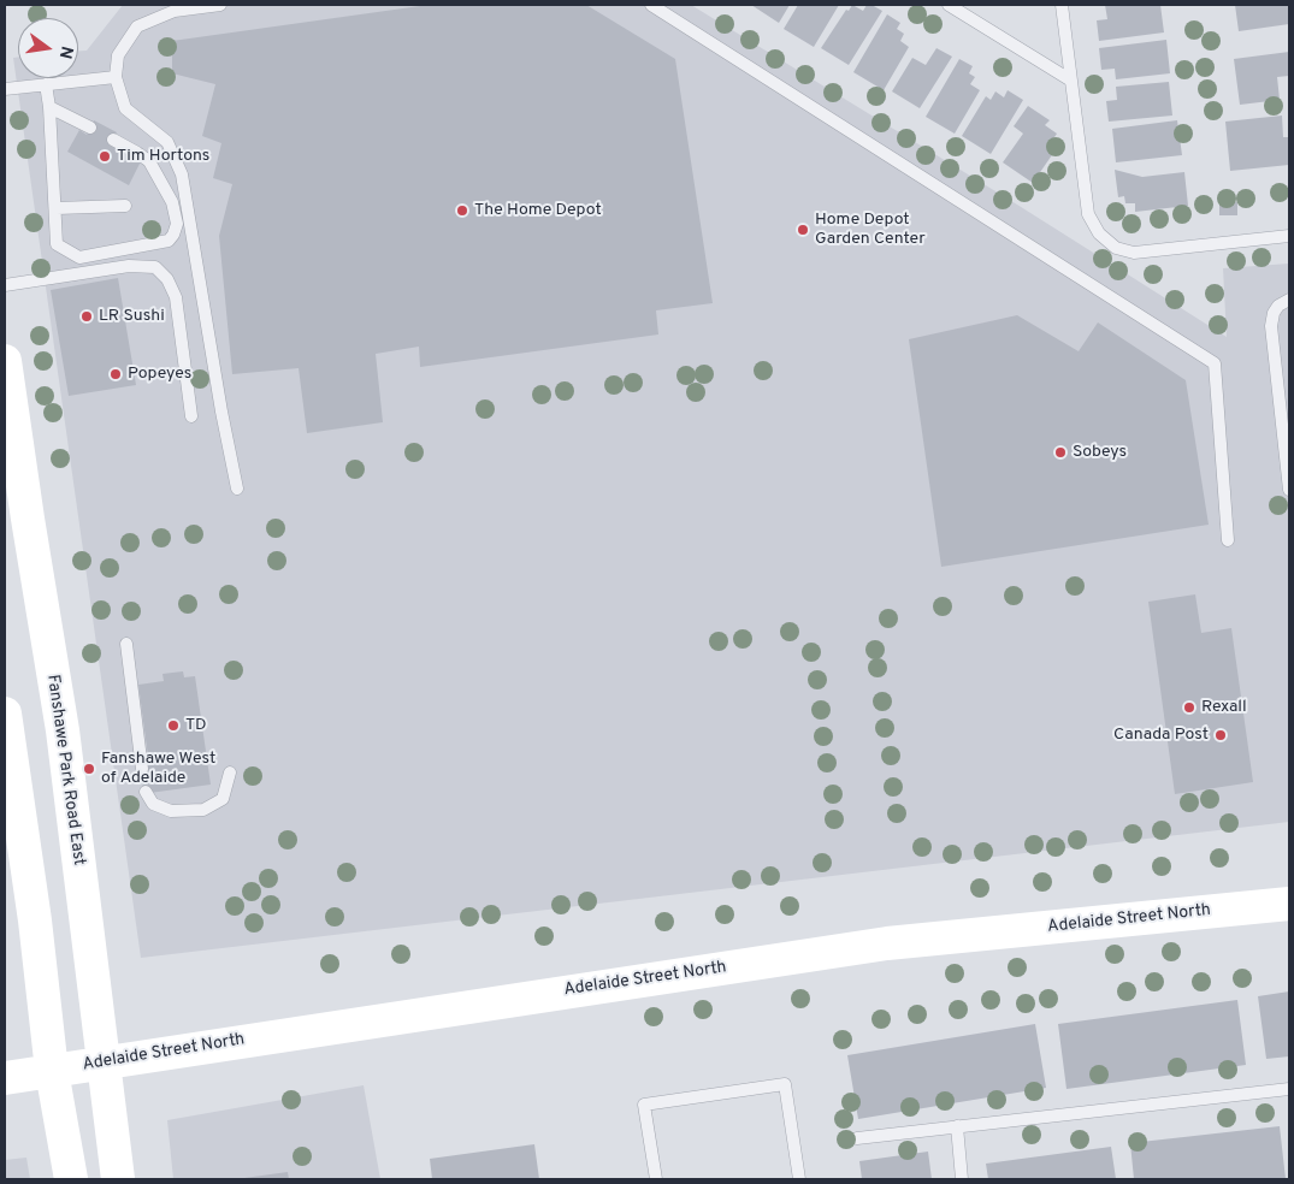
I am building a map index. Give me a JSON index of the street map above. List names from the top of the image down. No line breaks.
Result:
{"streets":{"main road":["Fanshawe Park Road East","Adelaide Street North"]},"crossings":[["Fanshawe Park Road East","Adelaide Street North"]],"places":["Tim Hortons","The Home Depot","Home Depot Garden Center","LR Sushi","Popeyes","Sobeys","Rexall","TD","Canada Post","Fanshawe West of Adelaide"],"north":"right"}
